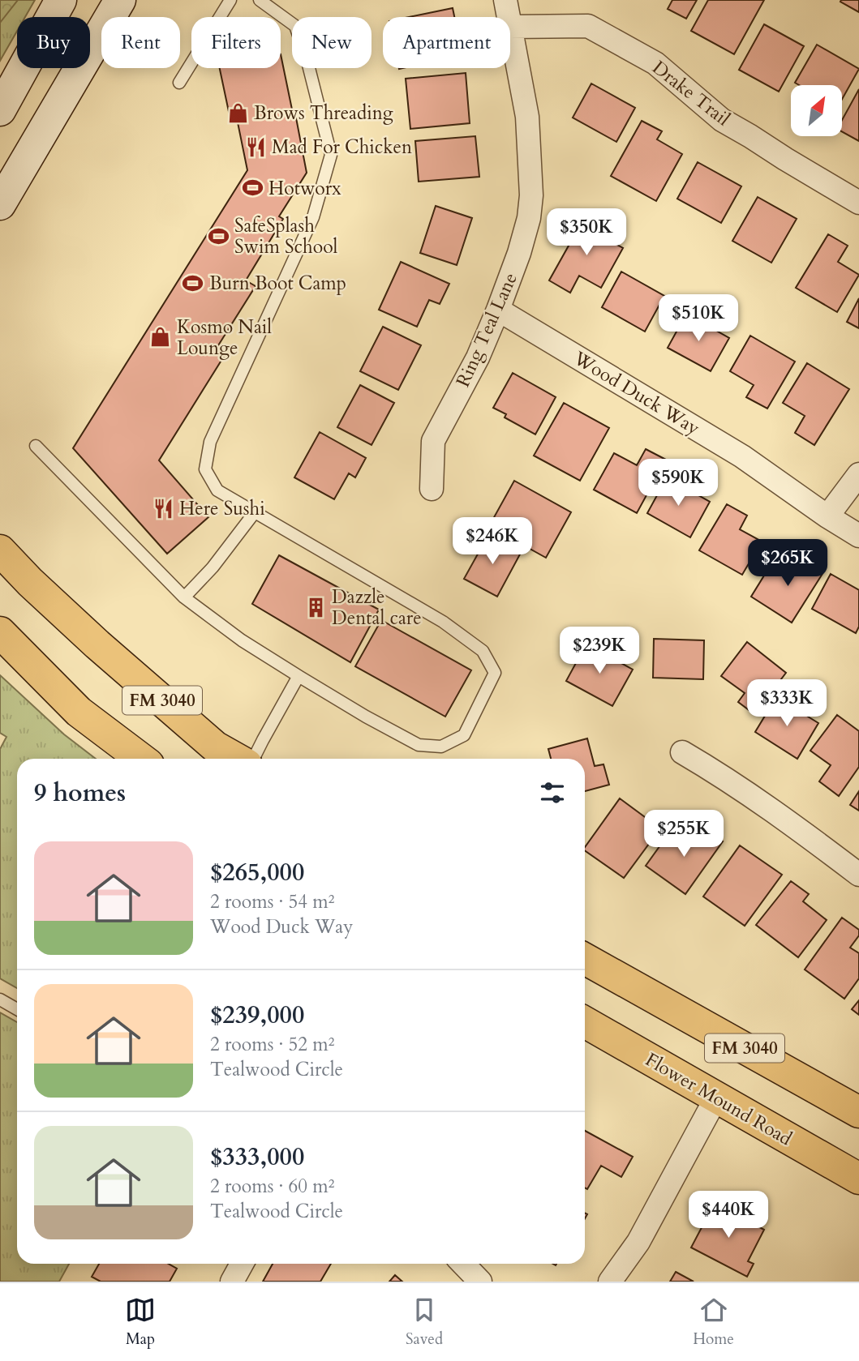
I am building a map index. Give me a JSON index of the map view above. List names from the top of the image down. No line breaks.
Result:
{"streets":{"main road":["FM 3040","Flower Mound Road"],"street":["Drake Trail","Ring Teal Lane","Wood Duck Way"]},"crossings":[["Ring Teal Lane","Wood Duck Way"]],"places":{"shop":["Brows Threading","Kosmo Nail Lounge"],"restaurant":["Mad For Chicken","Here Sushi"],"sports":["Hotworx","SafeSplash Swim School","Burn Boot Camp"],"building":["Dazzle Dental care"]},"north":"top right","page":{"chip":["Buy","Rent","Filters","New","Apartment"],"price":["$350K","$510K","$590K","$246K","$265K","$239K","$333K","$255K","$440K"],"heading":"9 homes","list":[{"name":"$265,000","note":"2 rooms · 54 m² · Wood Duck Way"},{"name":"$239,000","note":"2 rooms · 52 m² · Tealwood Circle"},{"name":"$333,000","note":"2 rooms · 60 m² · Tealwood Circle"}],"tabs":["Map","Saved","Home"]}}
